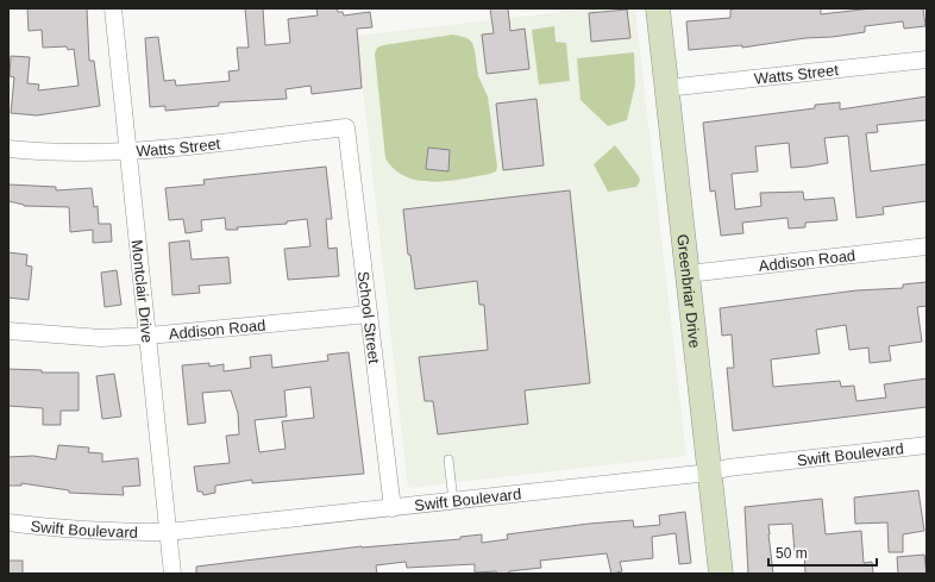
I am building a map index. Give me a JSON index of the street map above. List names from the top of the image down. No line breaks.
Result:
{"streets":{"main road":["Greenbriar Drive"],"street":["Watts Street","Addison Road","Montclair Drive","School Street","Swift Boulevard"]},"crossings":[["Watts Street","Montclair Drive"],["Watts Street","Greenbriar Drive"],["Watts Street","School Street"],["Addison Road","Montclair Drive"],["Addison Road","Greenbriar Drive"],["Addison Road","School Street"],["Montclair Drive","Swift Boulevard"],["Greenbriar Drive","Swift Boulevard"],["School Street","Swift Boulevard"]],"scale_bar":"50 m"}
